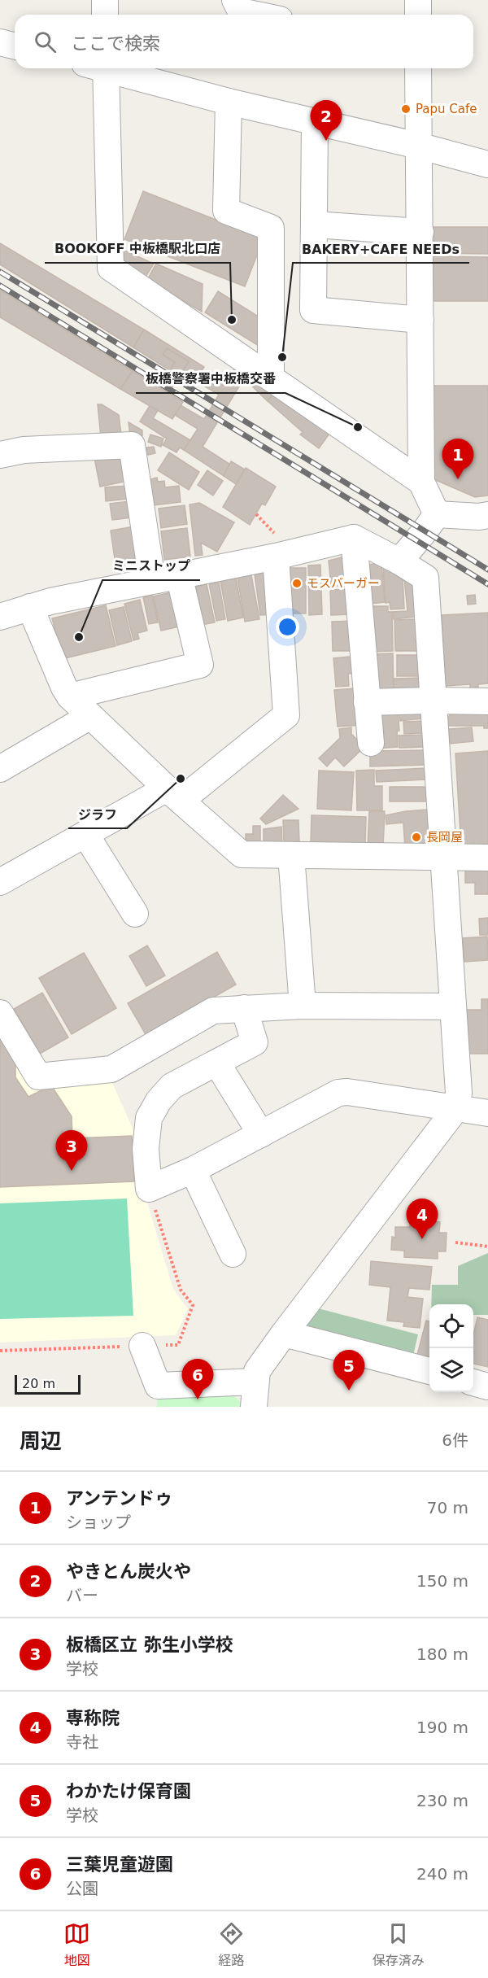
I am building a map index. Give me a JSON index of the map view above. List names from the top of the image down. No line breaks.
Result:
{"places":["Papu Cafe","BOOKOFF 中板橋駅北口店","BAKERY+CAFE NEEDs","板橋警察署中板橋交番","モスバーガー","ミニストップ","ジラフ","長岡屋"],"scale_bar":"20 m","page":{"search":"ここで検索","pins":["2","1","3","4","5","6"],"scale":"20 m","heading":["周辺","6件"],"list":[{"mark":"1","name":"アンテンドゥ","note":"ショップ","value":"70 m"},{"mark":"2","name":"やきとん炭火や","note":"バー","value":"150 m"},{"mark":"3","name":"板橋区立 弥生小学校","note":"学校","value":"180 m"},{"mark":"4","name":"専称院","note":"寺社","value":"190 m"},{"mark":"5","name":"わかたけ保育園","note":"学校","value":"230 m"},{"mark":"6","name":"三葉児童遊園","note":"公園","value":"240 m"}],"nav":["地図","経路","保存済み"]}}
